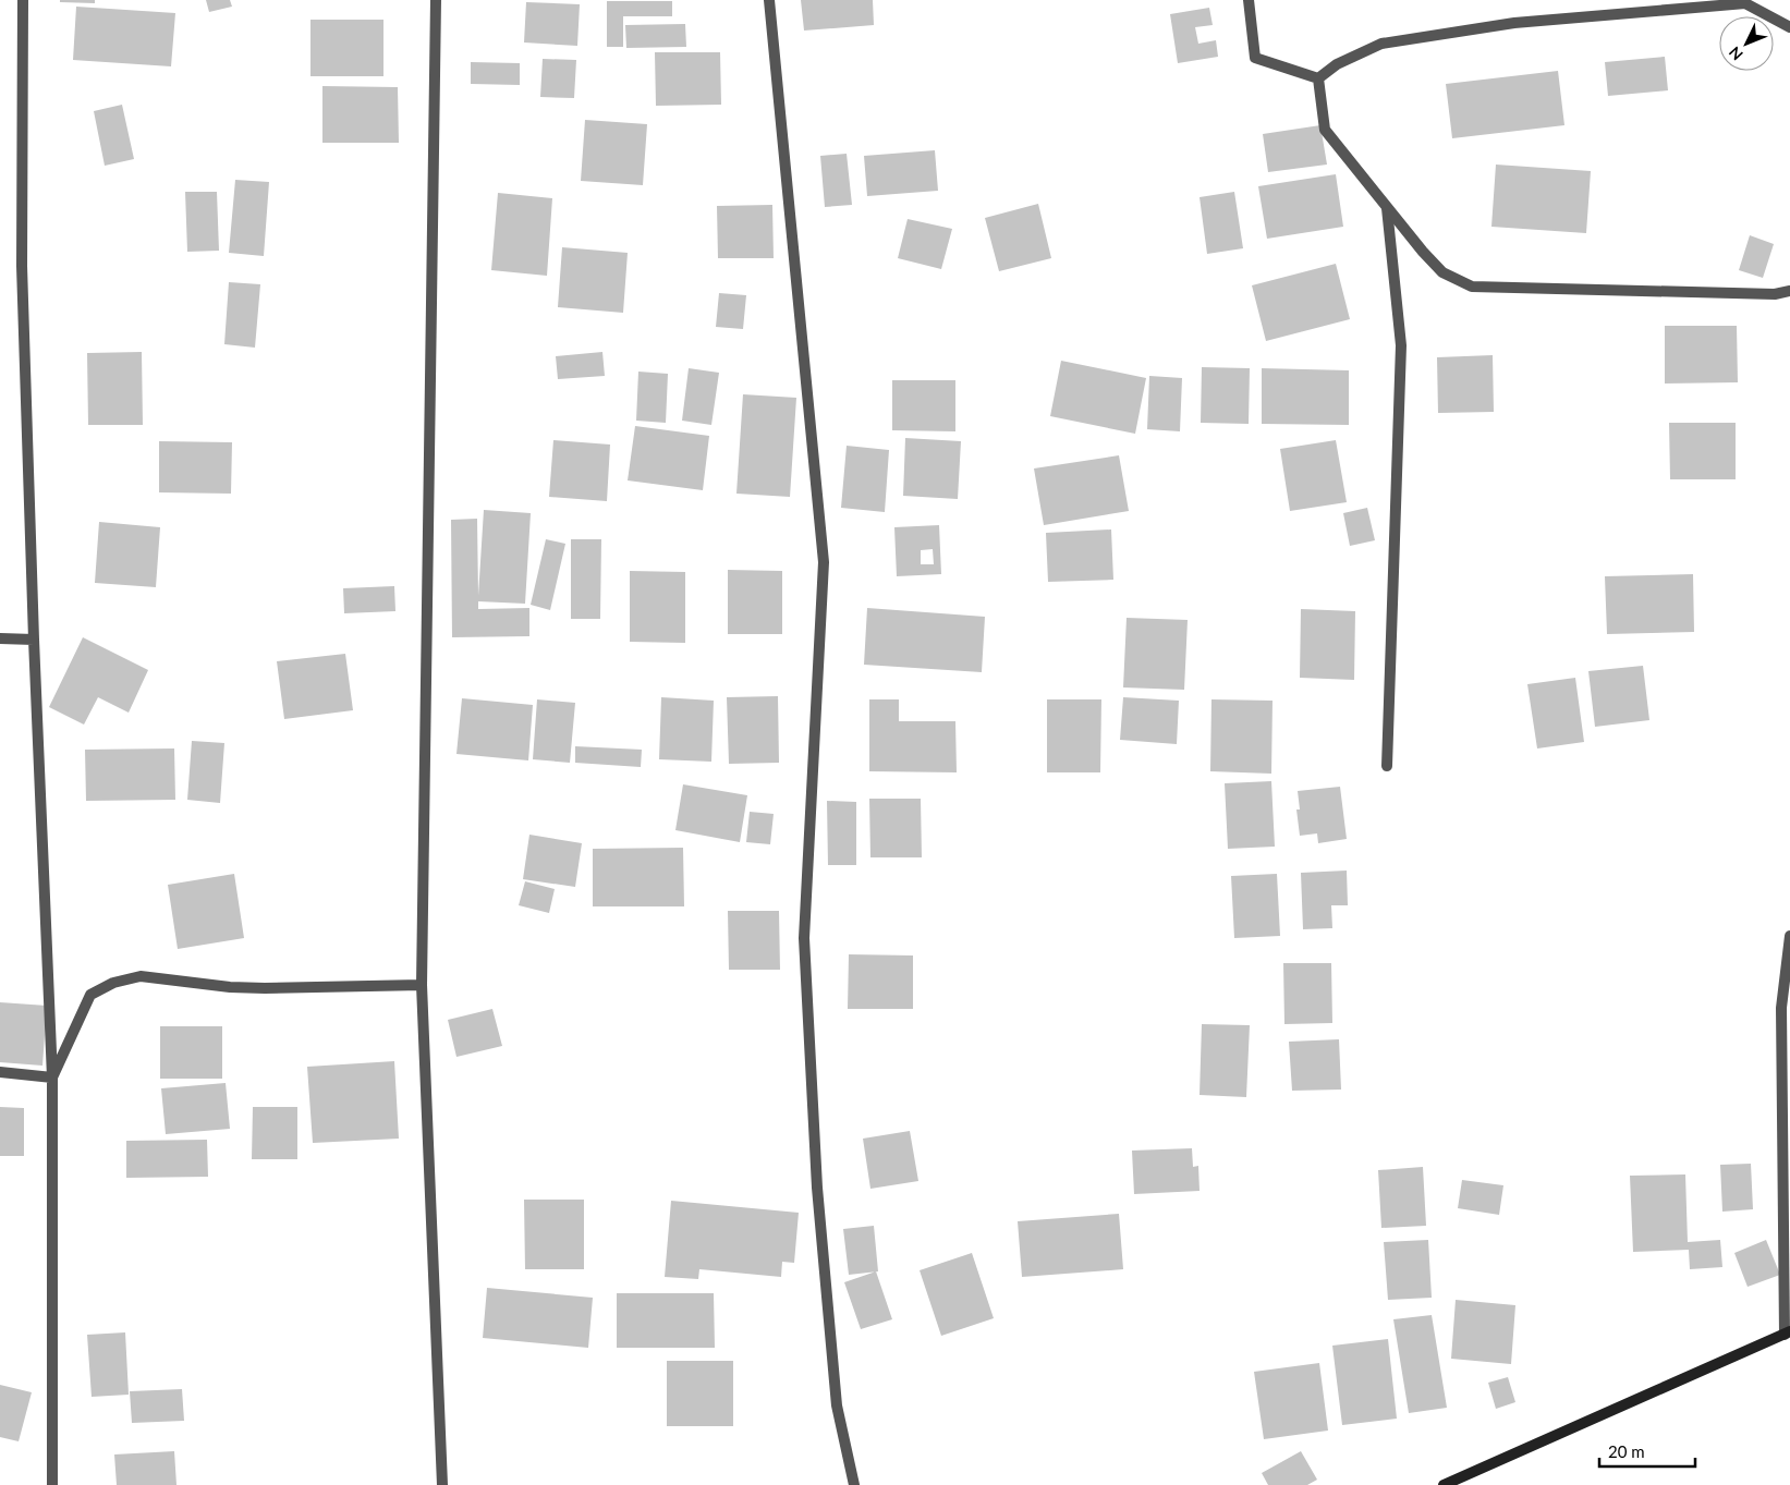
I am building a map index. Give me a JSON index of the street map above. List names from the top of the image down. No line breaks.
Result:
{"scale_bar":"20 m","north":"bottom left"}
